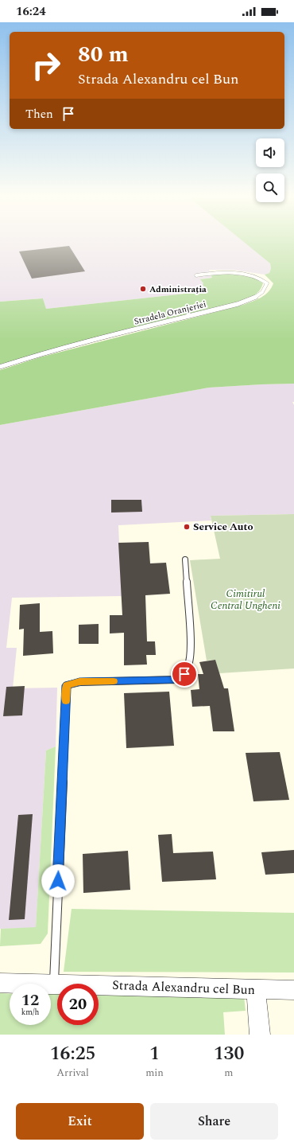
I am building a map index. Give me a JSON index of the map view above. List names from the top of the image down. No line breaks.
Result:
{"streets":{"street":["Strada Alexandru cel Bun"],"lane":["Stradela Oranjeriei"]},"parks":["Cimitirul Central Ungheni"],"places":["Administrația","Service Auto"],"page":{"status":"16:24","turn":["80 m","Strada Alexandru cel Bun"],"then":"Then","speed":"12 km/h","limit":"20","eta":["16:25","Arrival","1","min","130","m"],"buttons":["Exit","Share"]}}
